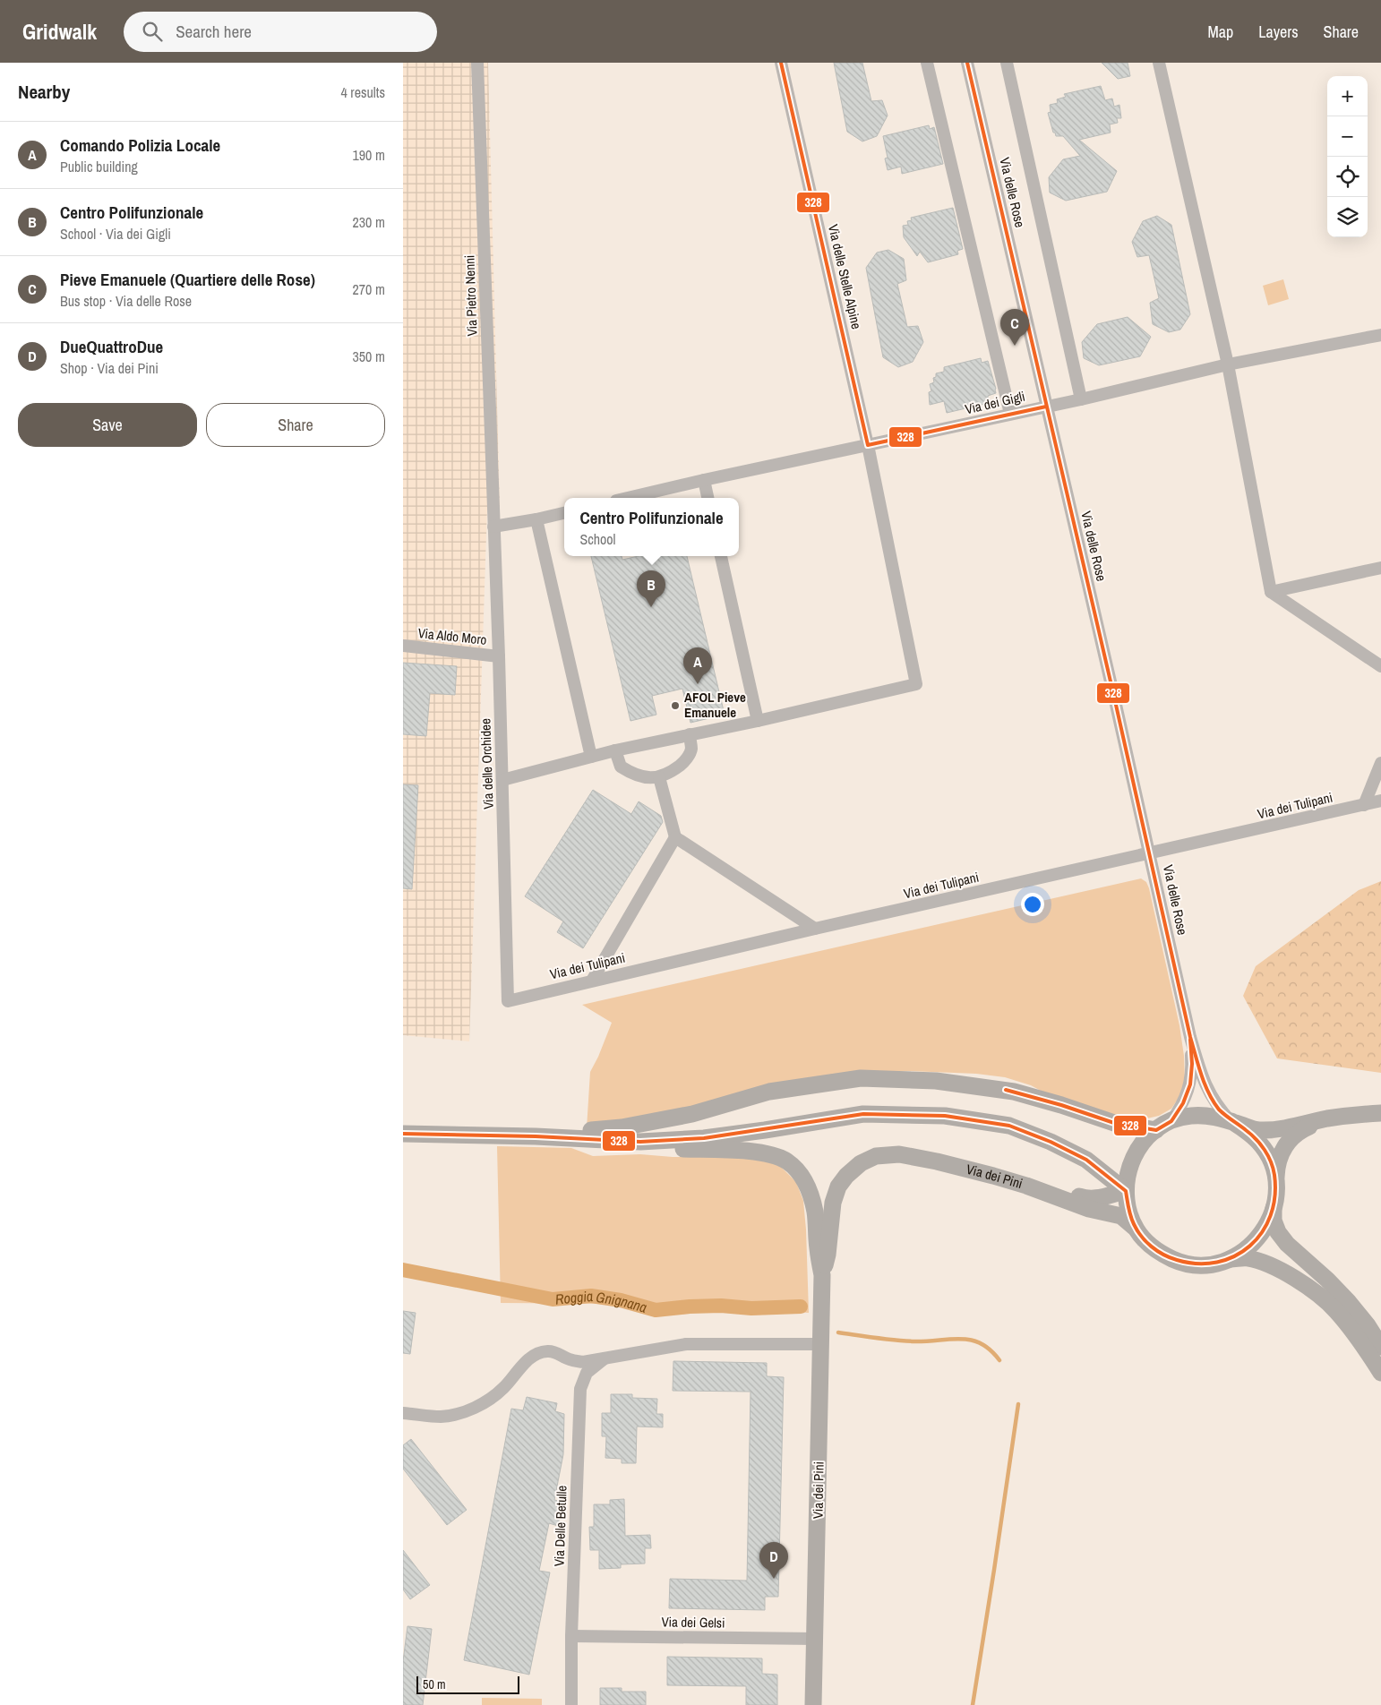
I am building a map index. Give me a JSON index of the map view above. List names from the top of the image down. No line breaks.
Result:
{"streets":{"main road":["Via dei Pini"],"street":["Via delle Rose","Via delle Stelle Alpine","Via Pietro Nenni","Via dei Gigli","Via Aldo Moro","Via delle Orchidee","Via dei Tulipani","Via Delle Betulle","Via dei Gelsi"]},"crossings":[["Via delle Rose","Via dei Gigli"],["Via delle Rose","Via dei Tulipani"],["Via delle Rose","Via dei Pini"],["Via delle Stelle Alpine","Via dei Gigli"],["Via Pietro Nenni","Via delle Orchidee"],["Via Aldo Moro","Via delle Orchidee"],["Via delle Orchidee","Via dei Tulipani"],["Via dei Pini","Via dei Gelsi"],["Via Delle Betulle","Via dei Gelsi"]],"water":["Roggia Gnignana"],"places":["AFOL Pieve Emanuele"],"lines":["transit line 328"],"scale_bar":"50 m","page":{"header":"Gridwalk","search":"Search here","nav":["Map","Layers","Share"],"heading":["Nearby","4 results"],"map_buttons":["+","−"],"list":[{"mark":"A","name":"Comando Polizia Locale","note":"Public building","value":"190 m"},{"mark":"B","name":"Centro Polifunzionale","note":"School · Via dei Gigli","value":"230 m"},{"mark":"C","name":"Pieve Emanuele (Quartiere delle Rose)","note":"Bus stop · Via delle Rose","value":"270 m"},{"mark":"D","name":"DueQuattroDue","note":"Shop · Via dei Pini","value":"350 m"}],"pins":["C","B","A","D"],"buttons":["Save","Share"],"popup":["Centro Polifunzionale","School"],"scale":"50 m"}}
